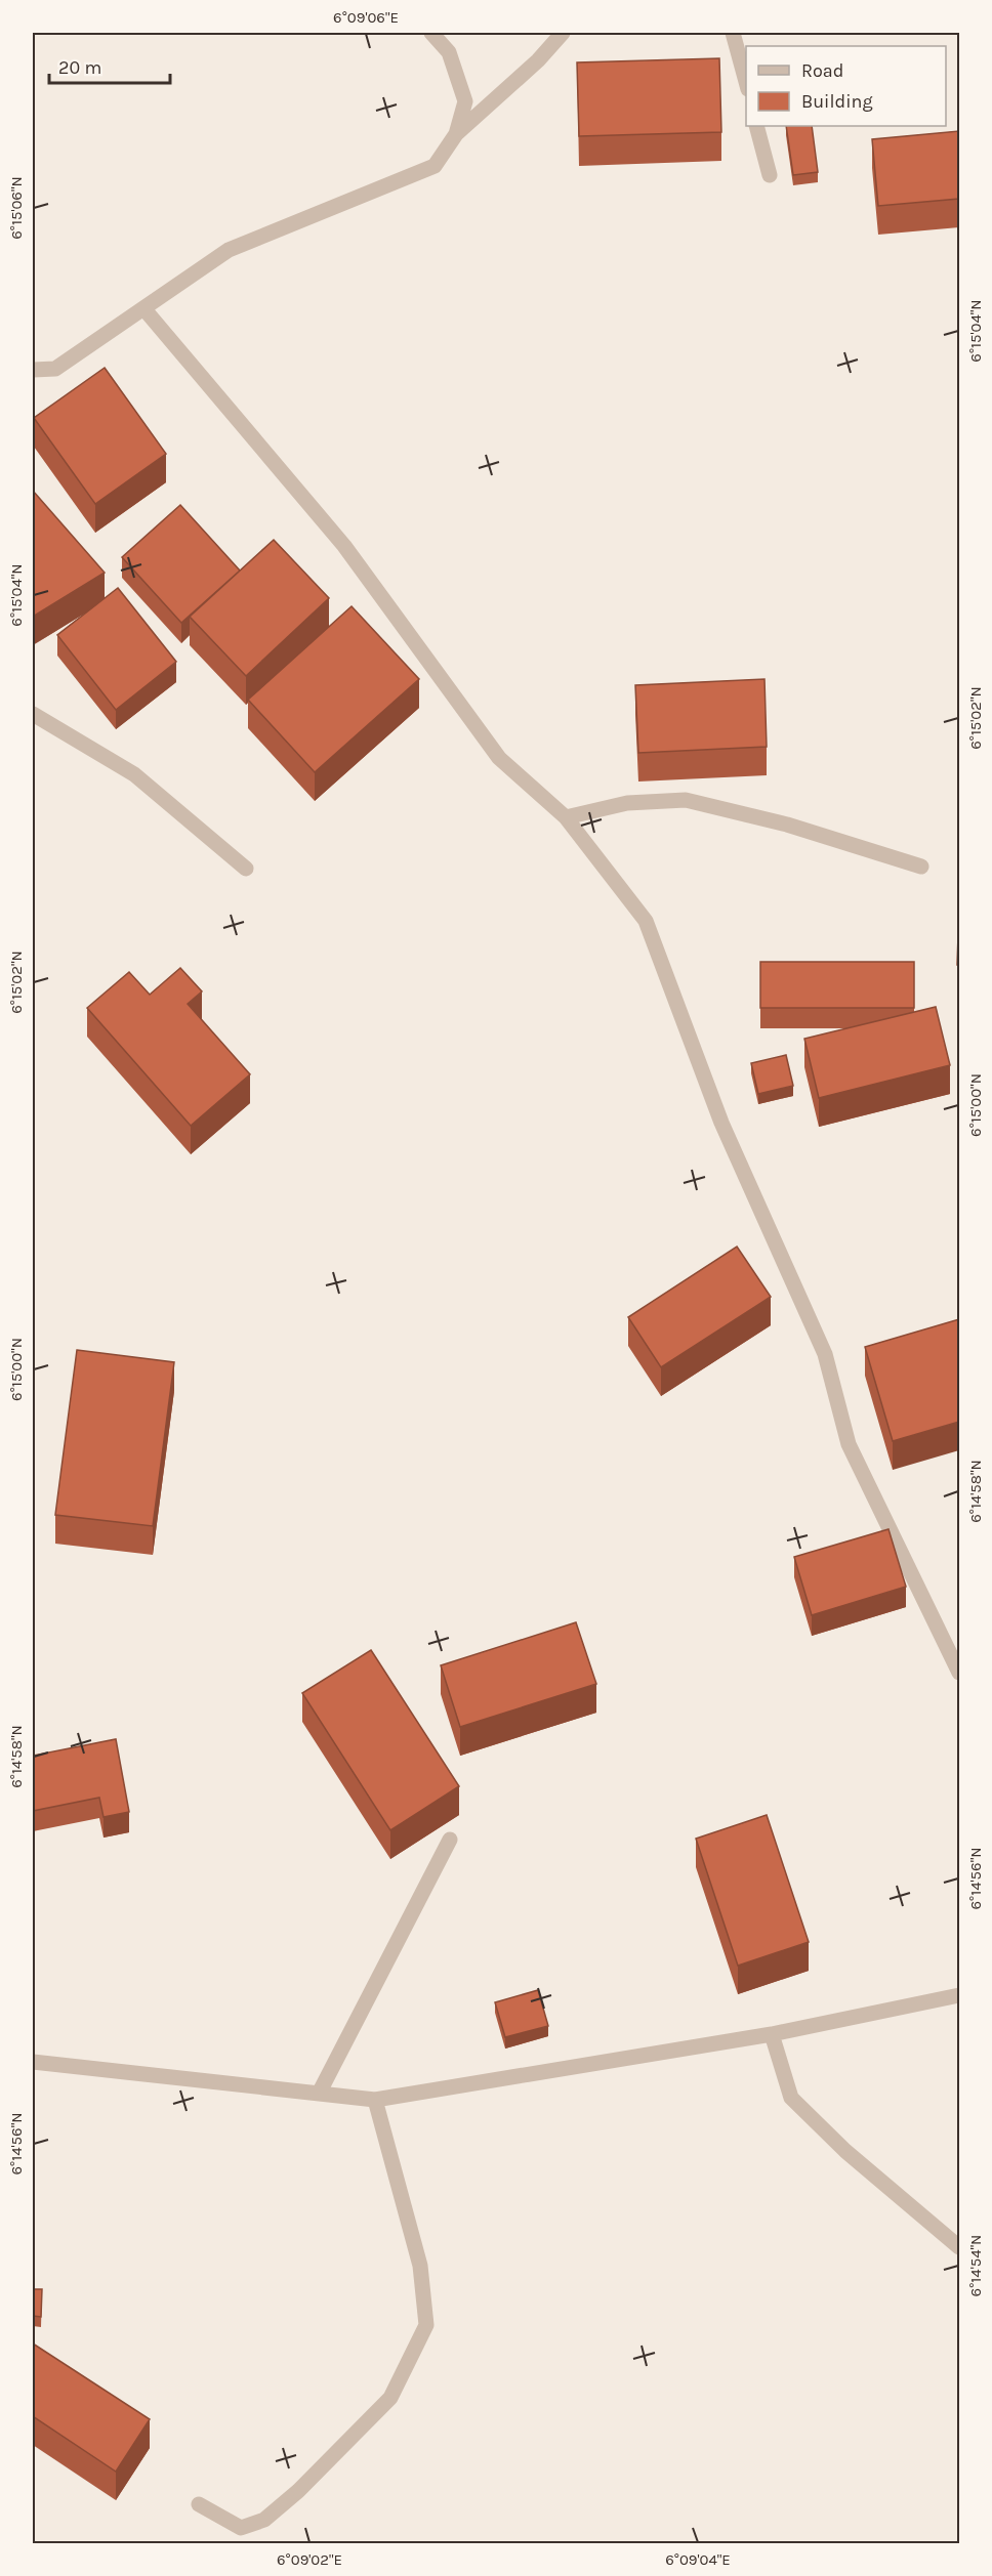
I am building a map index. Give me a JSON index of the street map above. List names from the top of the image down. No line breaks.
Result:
{"legend":["Road","Building"],"scale_bar":"20 m","coordinates":["6°09'06\"E","6°15'06\"N","6°15'04\"N","6°15'02\"N","6°15'00\"N","6°14'58\"N","6°14'56\"N","6°14'54\"N","6°09'02\"E","6°09'04\"E"]}
